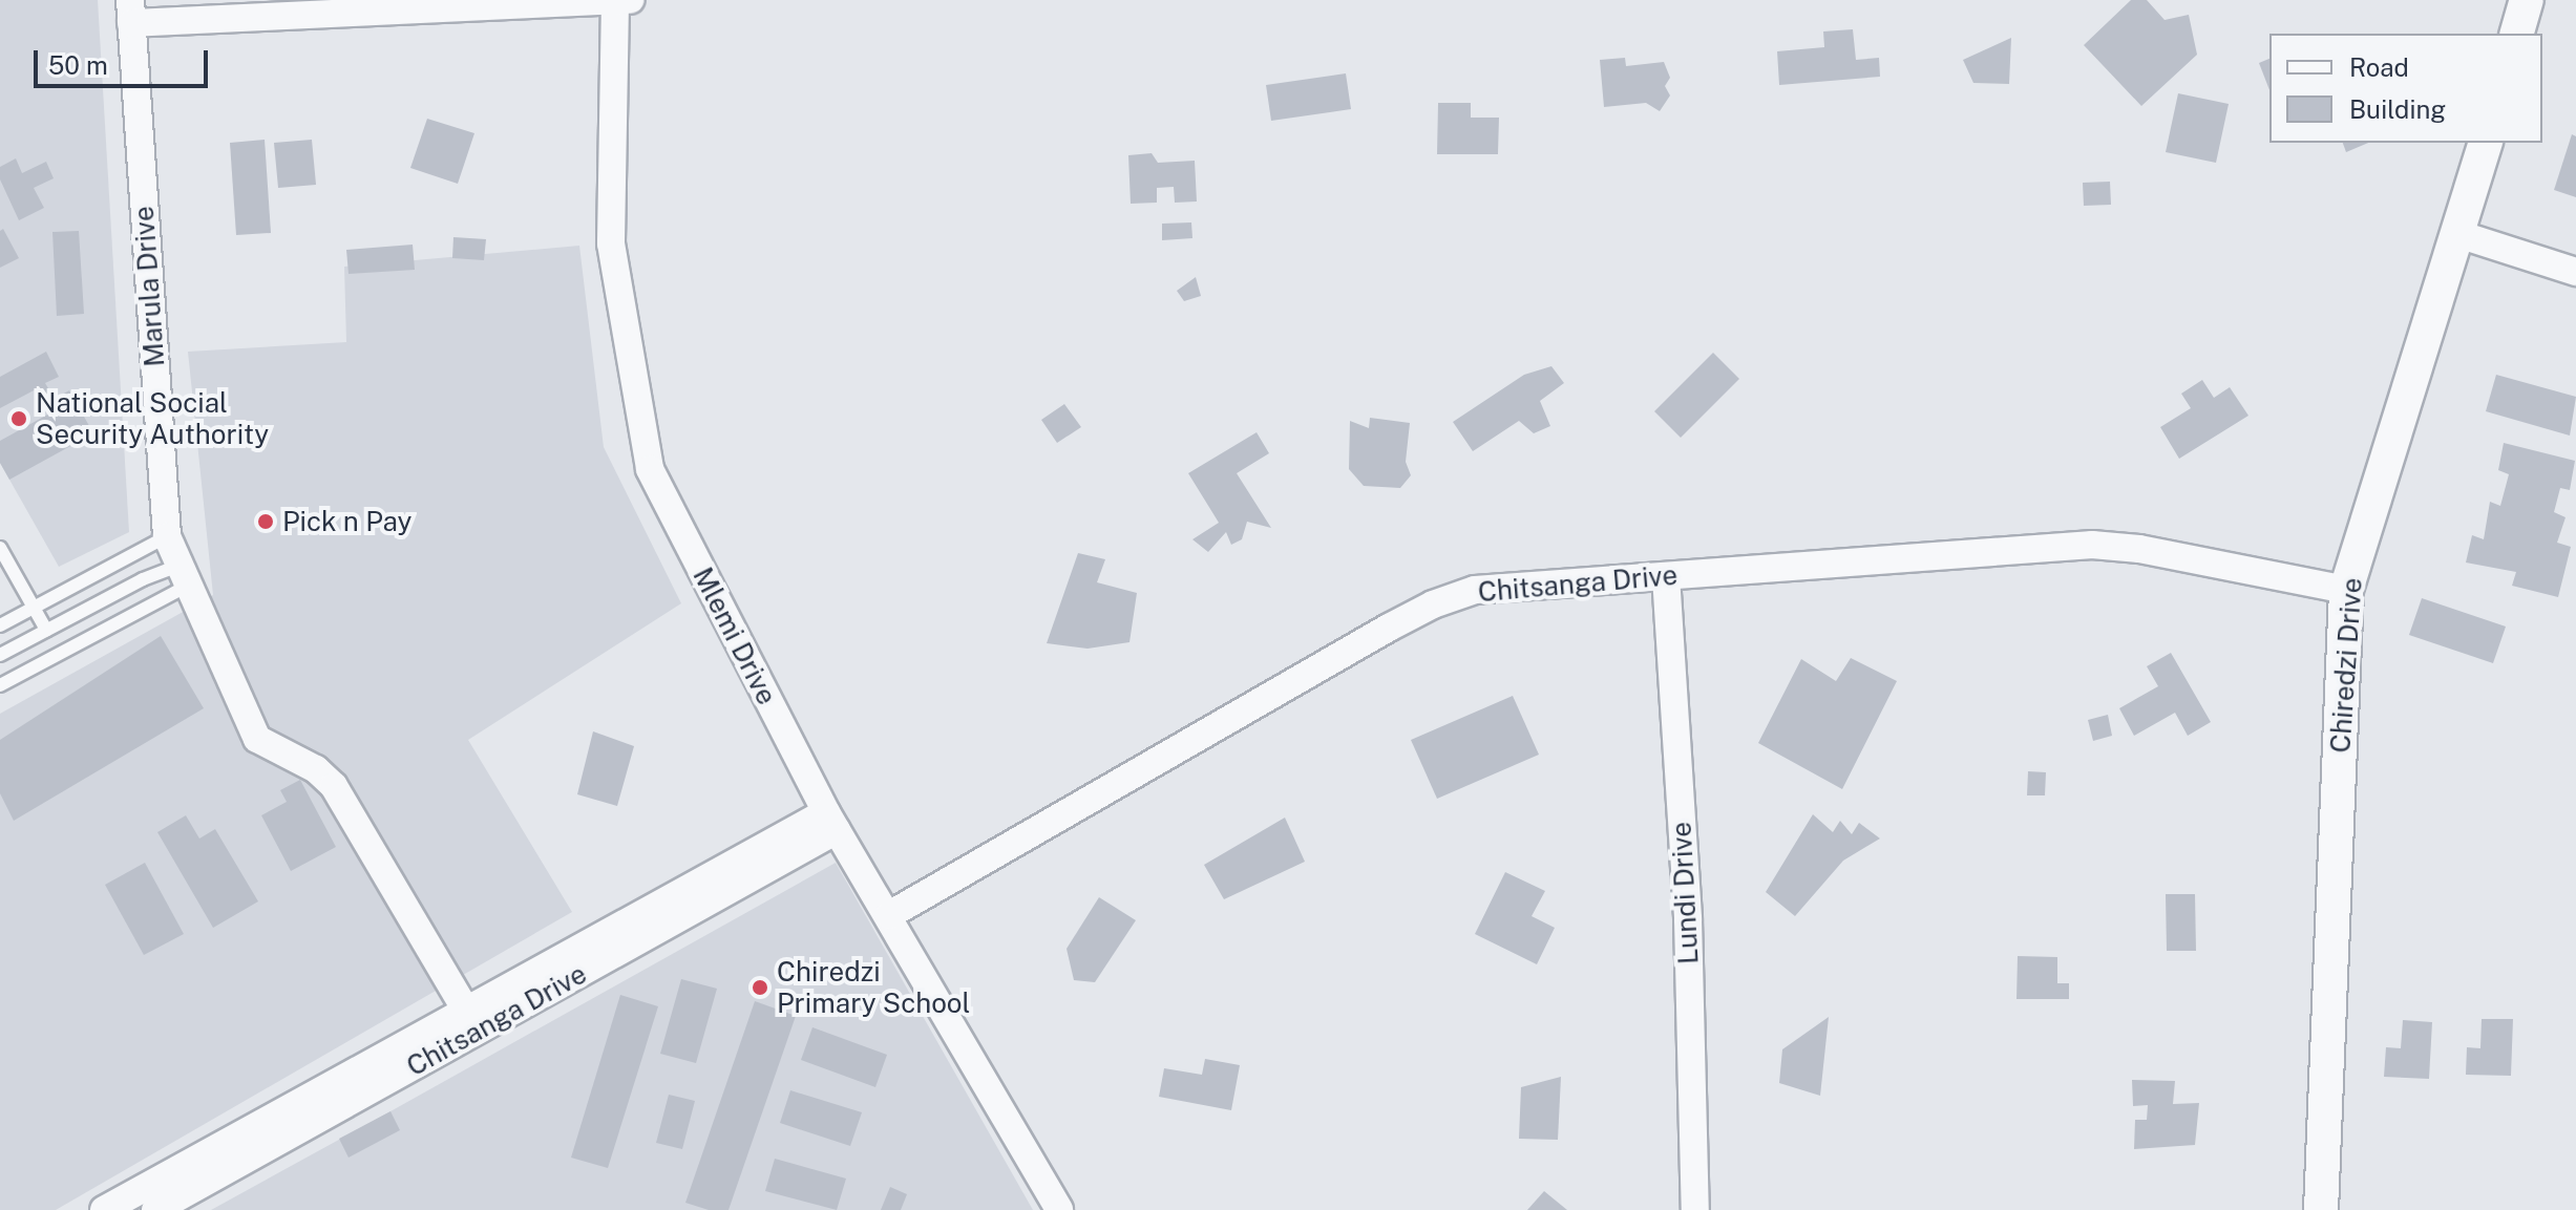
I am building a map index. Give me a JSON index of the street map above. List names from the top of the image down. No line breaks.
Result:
{"streets":{"street":["Marula Drive","Chitsanga Drive","Mlemi Drive","Chiredzi Drive","Lundi Drive"]},"crossings":[["Chitsanga Drive","Mlemi Drive"],["Chitsanga Drive","Chiredzi Drive"],["Chitsanga Drive","Lundi Drive"]],"places":["National Social Security Authority","Pick n Pay","Chiredzi Primary School"],"legend":["Road","Building"],"scale_bar":"50 m"}
